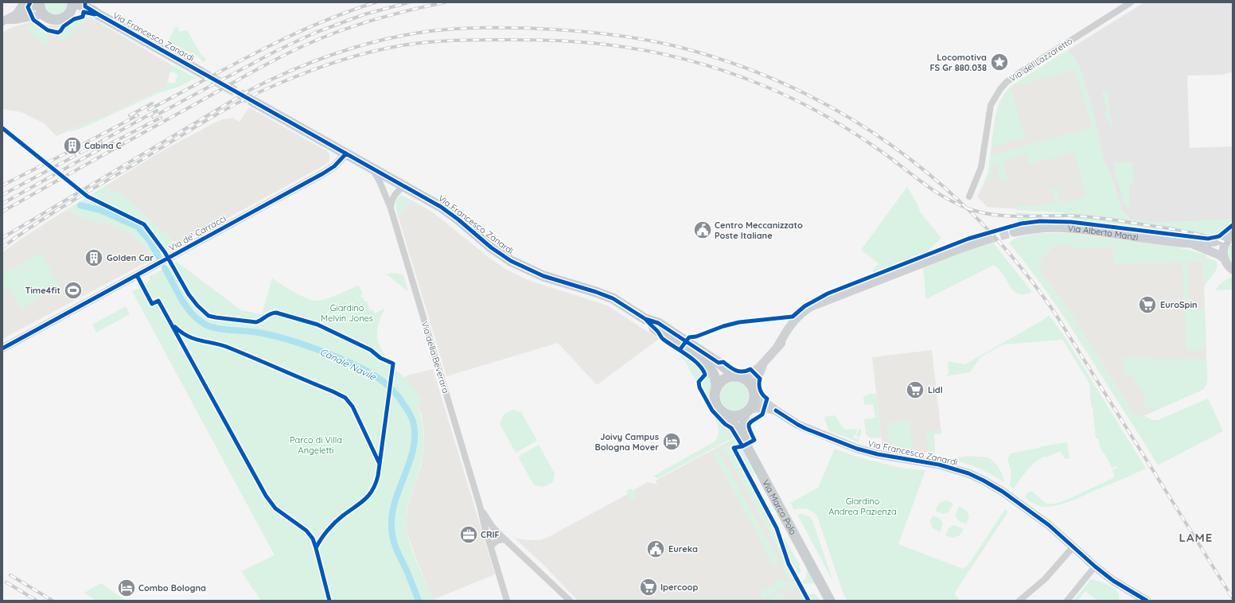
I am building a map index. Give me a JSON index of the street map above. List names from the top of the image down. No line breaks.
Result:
{"streets":{"main road":["Via Francesco Zanardi","Via Alberto Manzi","Via Marco Polo"],"street":["Via del Lazzaretto","Via de' Carracci","Via della Beverara"]},"crossings":[["Via Francesco Zanardi","Via de' Carracci"],["Via Francesco Zanardi","Via della Beverara"],["Via Francesco Zanardi","Via Marco Polo"]],"districts":["LAME"],"water":["Canale Navile"],"parks":["Giardino Melvin Jones","Parco di Villa Angeletti","Giardino Andrea Pazienza"],"places":{"place":["Locomotiva FS Gr 880.038"],"building":["Cabina C","Golden Car"],"public building":["Centro Meccanizzato Poste Italiane","Eureka"],"sports":["Time4fit"],"supermarket":["EuroSpin","Lidl","Ipercoop"],"hotel":["Joivy Campus Bologna Mover","Combo Bologna"],"office":["CRIF"]}}
